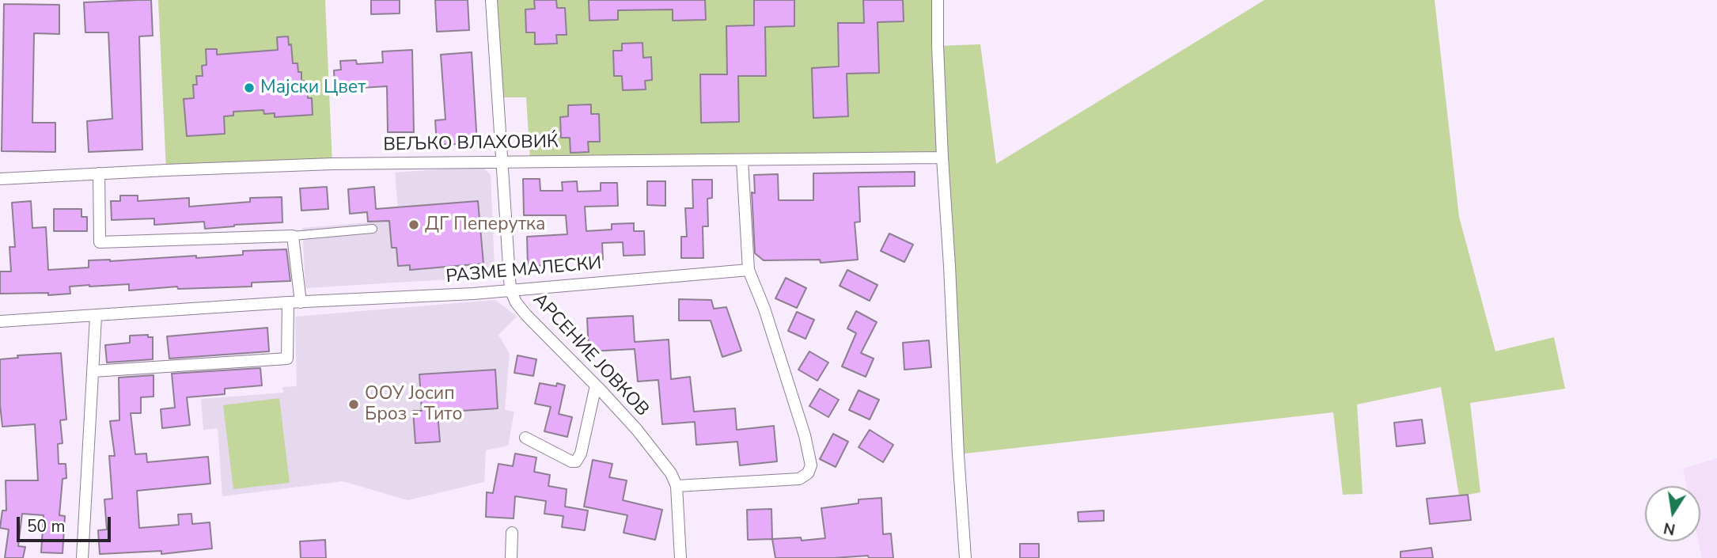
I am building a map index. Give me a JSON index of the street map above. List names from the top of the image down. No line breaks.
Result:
{"streets":{"street":["ВЕЉКО ВЛАХОВИЌ","РАЗМЕ МАЛЕСКИ","АРСЕНИЕ ЈОВКОВ"]},"crossings":[["ВЕЉКО ВЛАХОВИЌ","АРСЕНИЕ ЈОВКОВ"],["РАЗМЕ МАЛЕСКИ","АРСЕНИЕ ЈОВКОВ"]],"places":["Мајски Цвет","ДГ Пеперутка","ООУ Јосип Броз - Тито"],"scale_bar":"50 m","north":"bottom"}
